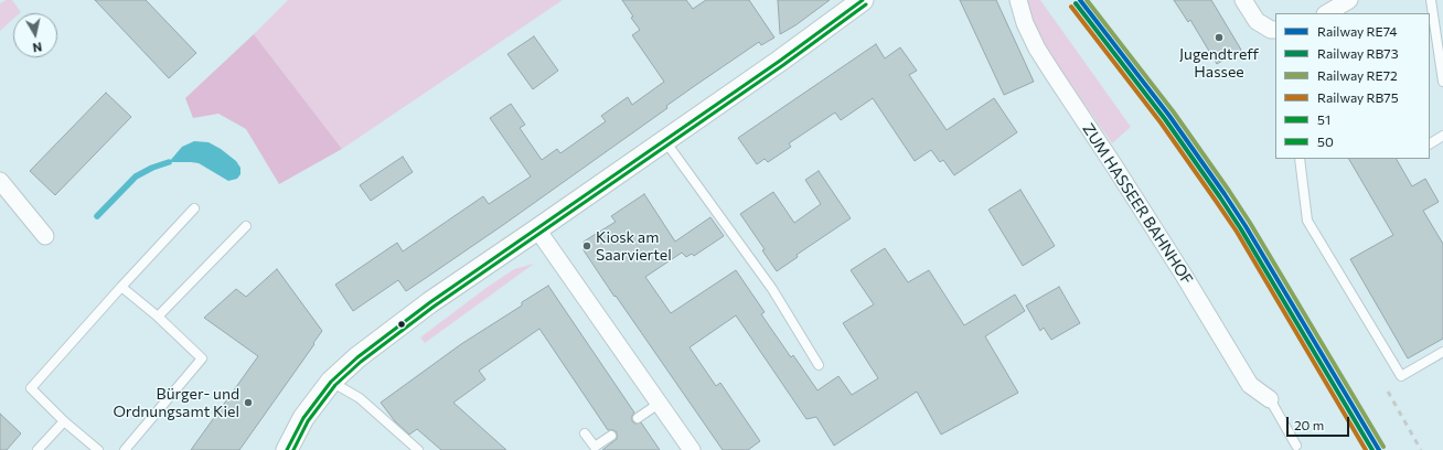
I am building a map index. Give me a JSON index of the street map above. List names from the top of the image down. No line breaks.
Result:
{"streets":{"street":["ZUM HASSEER BAHNHOF"]},"places":["Jugendtreff Hassee","Kiosk am Saarviertel","Bürger- und Ordnungsamt Kiel"],"lines":["rail line RE74","rail line RE72","transit line 51","rail line RB73","transit line 50","rail line RB75"],"legend":["Railway RE74","Railway RB73","Railway RE72","Railway RB75","51","50"],"scale_bar":"20 m","north":"bottom"}
